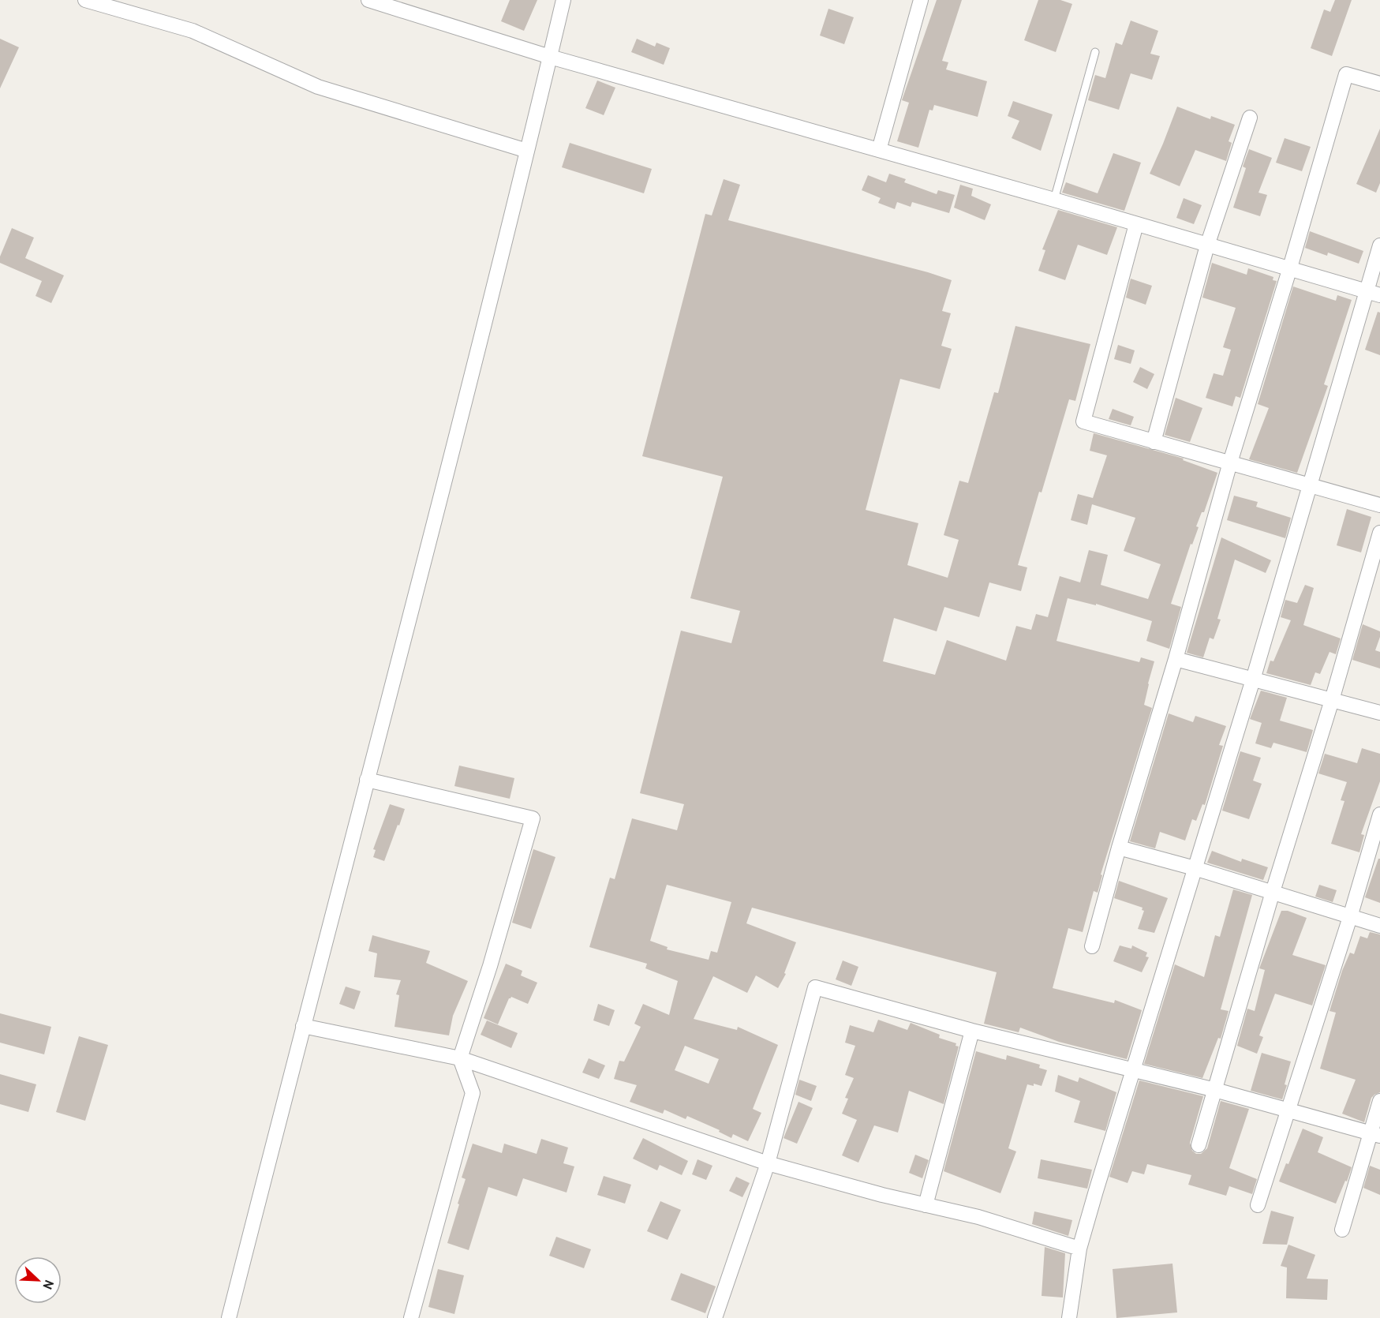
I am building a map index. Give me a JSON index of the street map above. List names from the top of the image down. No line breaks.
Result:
{"north":"bottom right"}
